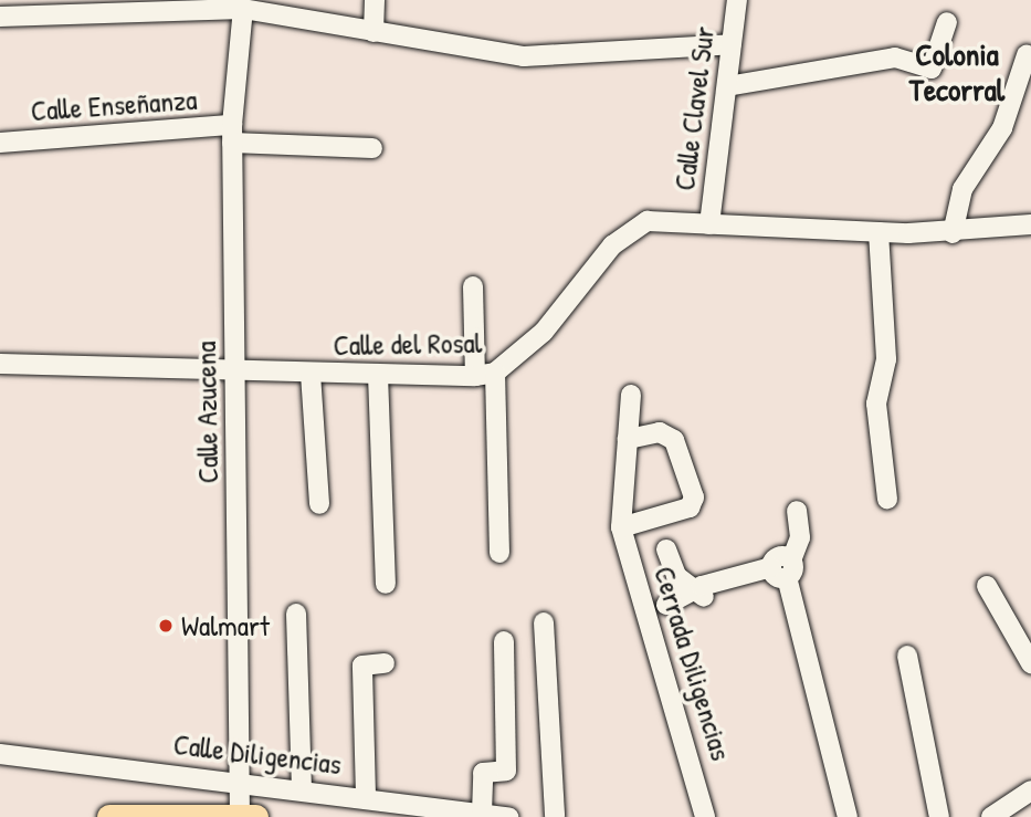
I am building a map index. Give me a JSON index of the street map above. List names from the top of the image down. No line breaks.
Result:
{"streets":{"street":["Calle Enseñanza","Calle Clavel Sur","Calle del Rosal","Calle Azucena","Cerrada Diligencias","Calle Diligencias"]},"crossings":[["Calle Enseñanza","Calle Azucena"],["Calle Clavel Sur","Calle del Rosal"],["Calle del Rosal","Calle Azucena"],["Calle Azucena","Calle Diligencias"]],"districts":["Colonia Tecorral"],"places":["Walmart"]}
